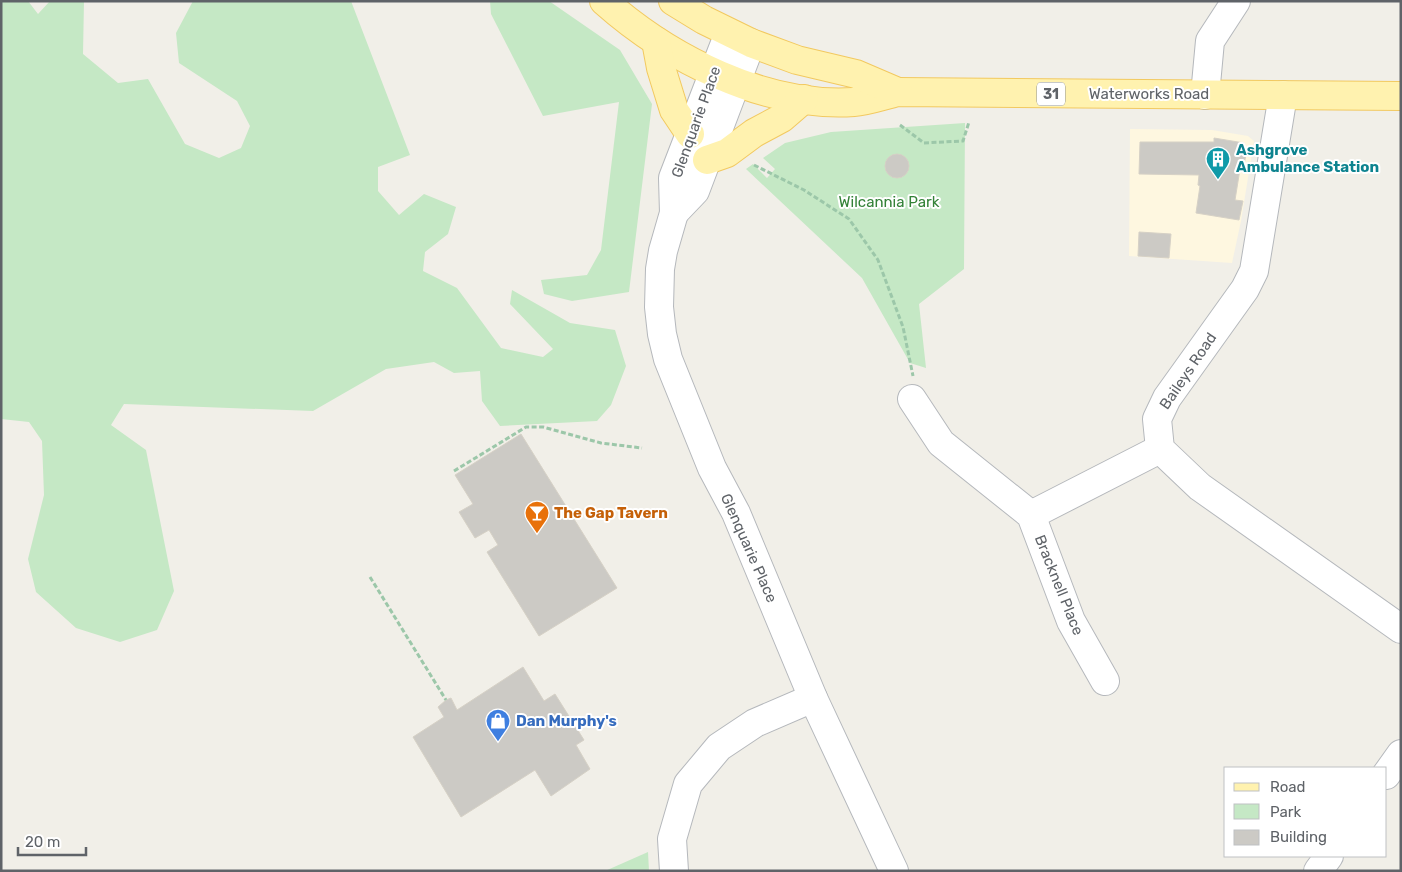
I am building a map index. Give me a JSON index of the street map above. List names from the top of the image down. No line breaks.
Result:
{"streets":{"main road":["31","Waterworks Road"],"street":["Glenquarie Place","Baileys Road","Bracknell Place"]},"crossings":[["Waterworks Road","Glenquarie Place"],["Waterworks Road","Baileys Road"],["Baileys Road","Bracknell Place"]],"parks":["Wilcannia Park"],"places":{"building":["Ashgrove Ambulance Station"],"bar":["The Gap Tavern"],"shop":["Dan Murphy's"]},"legend":["Road","Park","Building"],"scale_bar":"20 m"}
